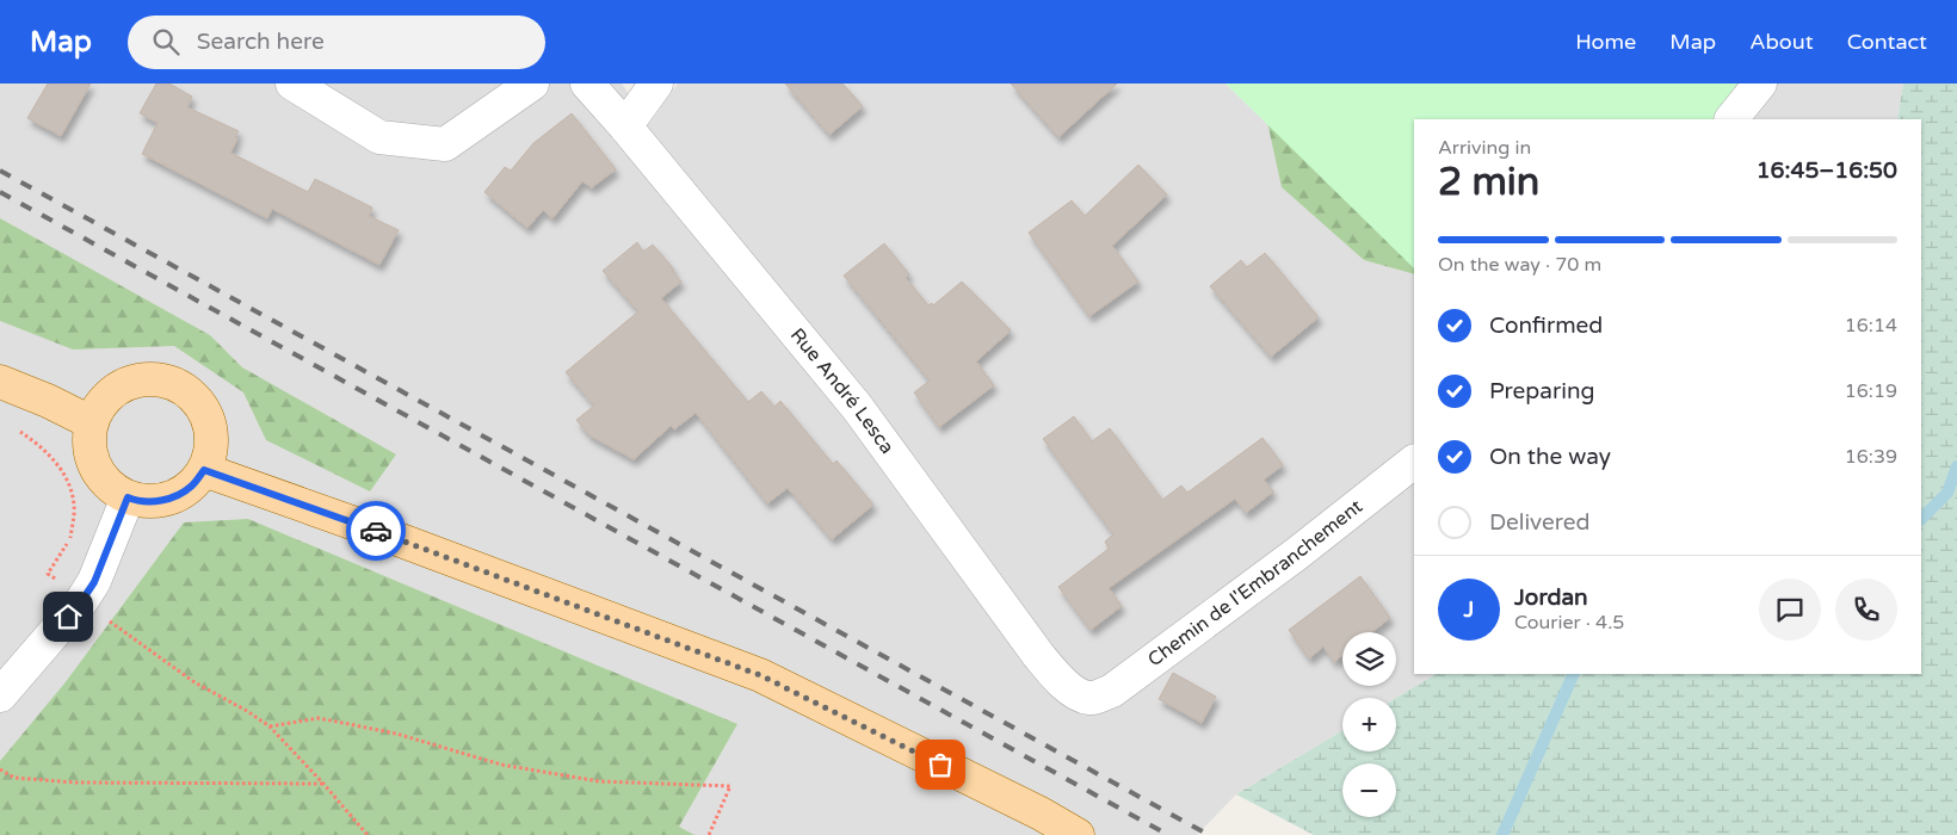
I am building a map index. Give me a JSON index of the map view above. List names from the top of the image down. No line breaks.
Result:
{"streets":{"street":["Rue André Lesca","Chemin de l'Embranchement"]},"crossings":[["Rue André Lesca","Chemin de l'Embranchement"]],"page":{"header":"Map","search":"Search here","nav":["Home","Map","About","Contact"],"heading":["2 min","Arriving in","16:45–16:50"],"panel":["Jordan","Courier · 4.5"],"bar":"On the way · 70 m","list":[["Confirmed","16:14"],["Preparing","16:19"],["On the way","16:39"],"Delivered"],"round":"J","map_buttons":["+","−"]}}
